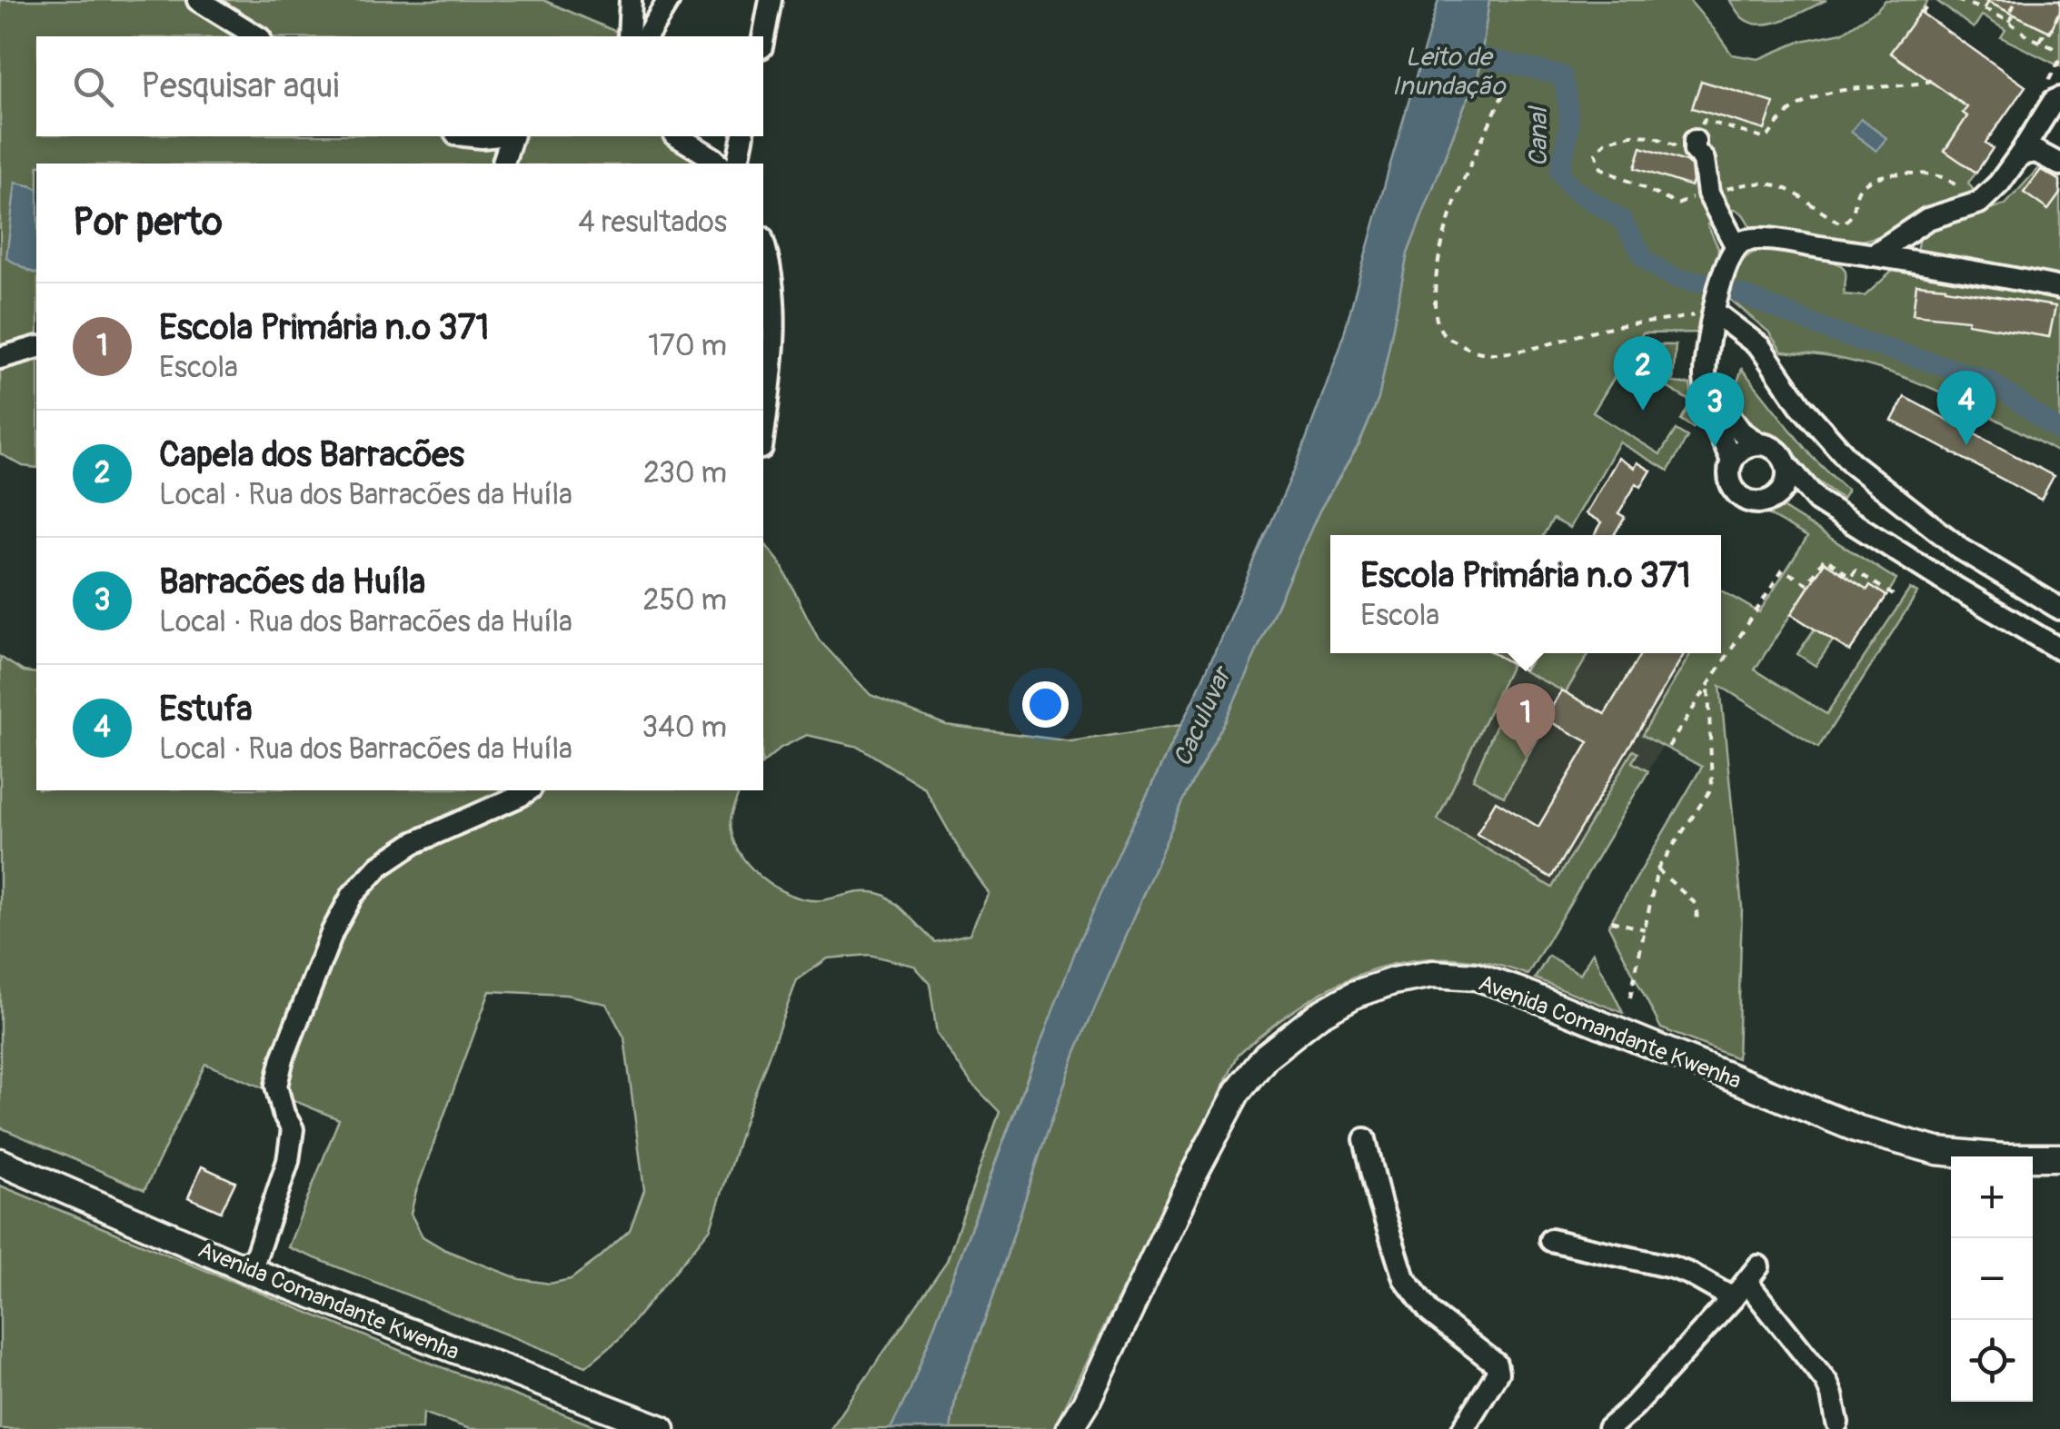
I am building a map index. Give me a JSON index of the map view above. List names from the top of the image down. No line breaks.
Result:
{"streets":{"main road":["Avenida Comandante Kwenha"]},"water":["Leito de Inundação","Canal","Caculuvar"],"page":{"search":"Pesquisar aqui","heading":["Por perto","4 resultados"],"list":[{"mark":"1","name":"Escola Primária n.º 371","note":"Escola","value":"170 m"},{"mark":"2","name":"Capela dos Barracões","note":"Local · Rua dos Barracões da Huíla","value":"230 m"},{"mark":"3","name":"Barracões da Huíla","note":"Local · Rua dos Barracões da Huíla","value":"250 m"},{"mark":"4","name":"Estufa","note":"Local · Rua dos Barracões da Huíla","value":"340 m"}],"pins":["2","4","3","1"],"popup":["Escola Primária n.º 371","Escola"],"map_buttons":["+","−"]}}
